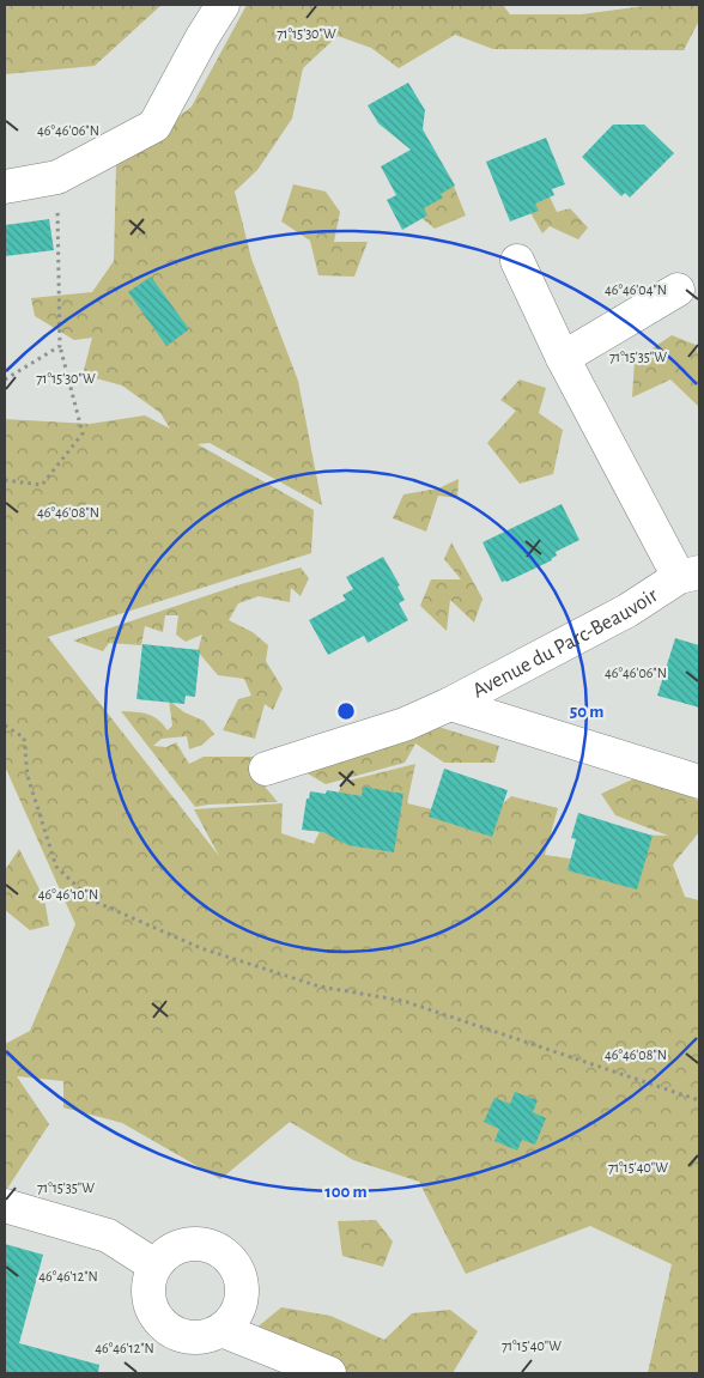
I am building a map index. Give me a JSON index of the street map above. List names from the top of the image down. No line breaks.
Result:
{"streets":{"street":["Avenue du Parc-Beauvoir"]},"coordinates":["71°15'30\"W","46°46'06\"N","46°46'04\"N","71°15'35\"W","46°46'08\"N","46°46'10\"N","71°15'40\"W","46°46'12\"N"],"rings":["50 m","100 m"]}
